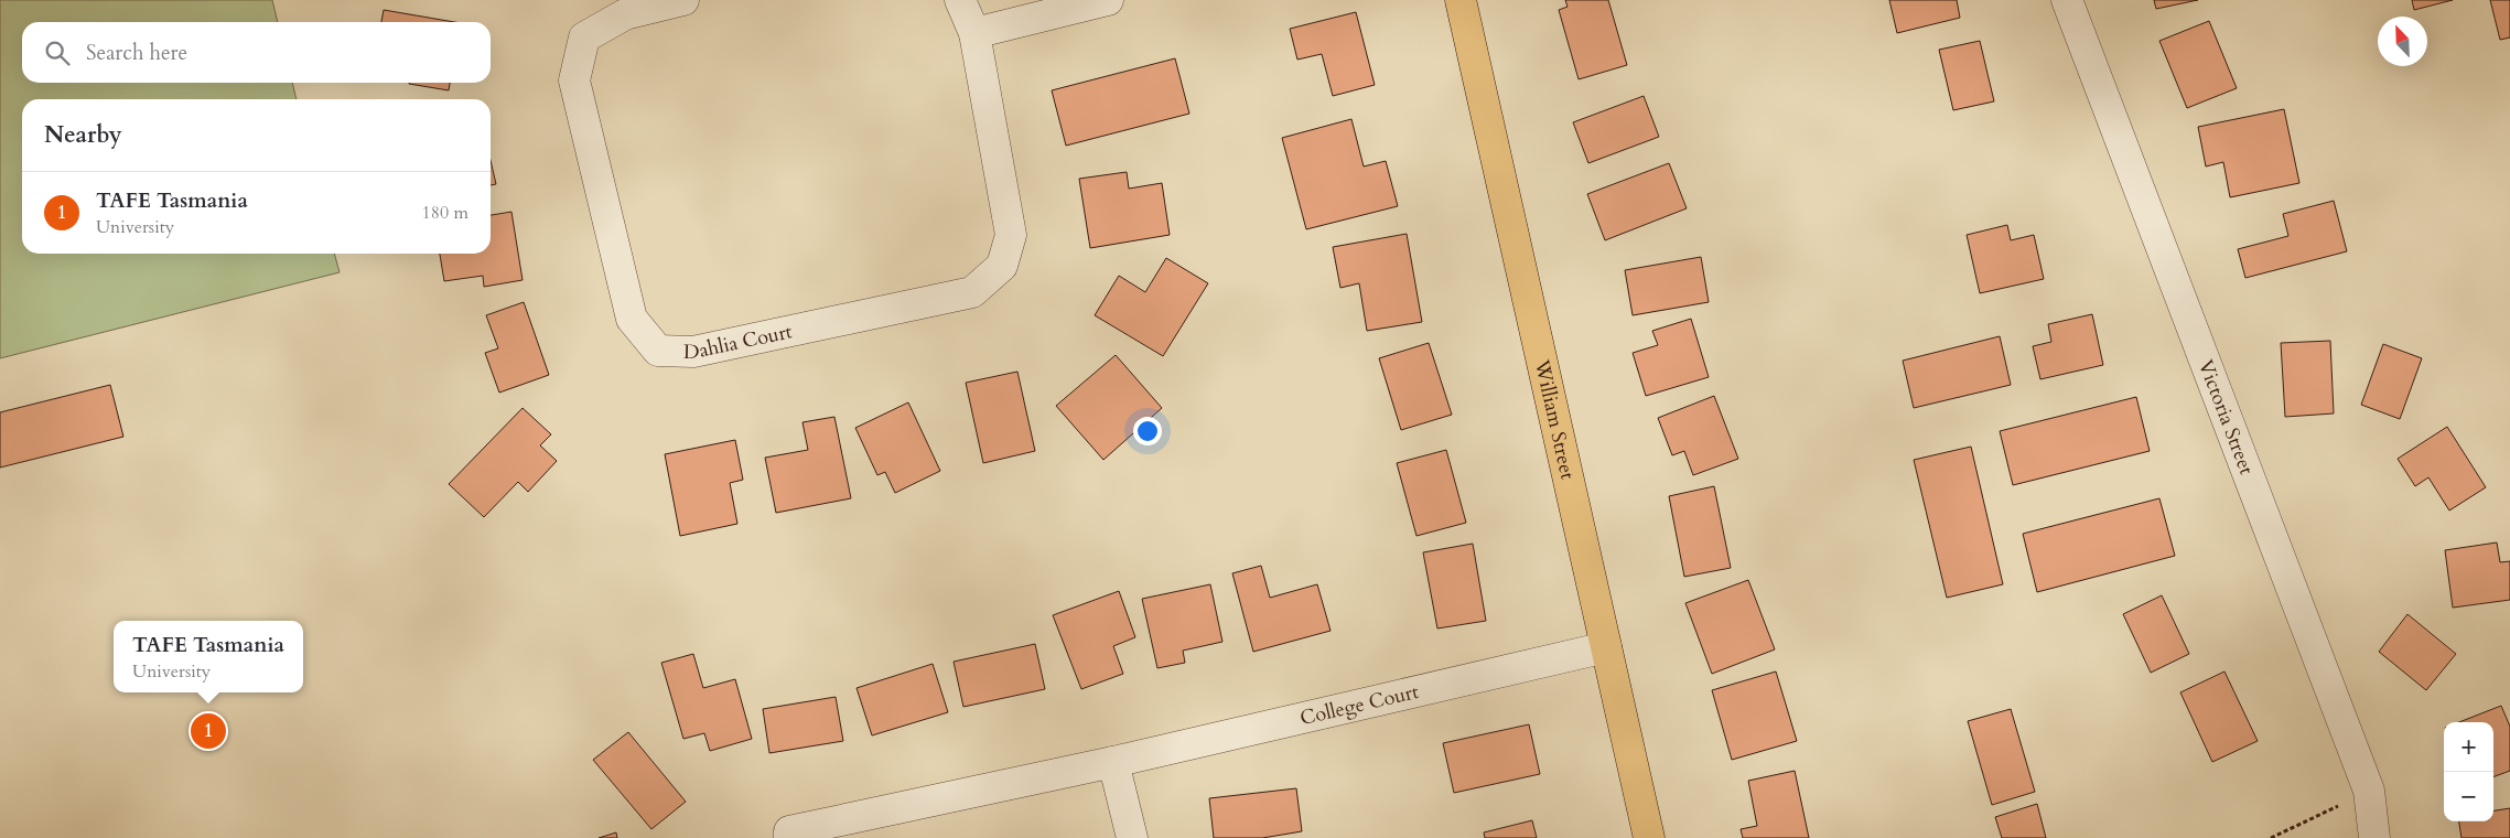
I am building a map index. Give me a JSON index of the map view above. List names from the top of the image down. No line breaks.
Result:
{"streets":{"main road":["William Street"],"street":["Dahlia Court","Victoria Street","College Court"]},"crossings":[["William Street","College Court"]],"north":"top left","page":{"search":"Search here","heading":"Nearby","list":[{"mark":"1","name":"TAFE Tasmania","note":"University","value":"180 m"}],"popup":["TAFE Tasmania","University"],"pins":"1","map_buttons":["+","−"]}}
